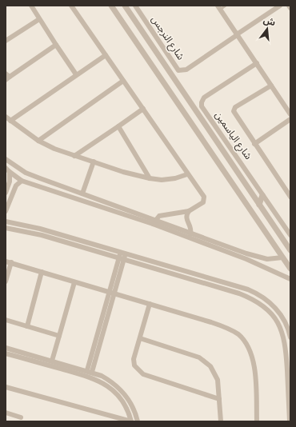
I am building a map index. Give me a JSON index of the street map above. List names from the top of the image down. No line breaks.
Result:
{"streets":{"street":["شارع النرجس","شارع الياسمين"]},"north":"top"}
